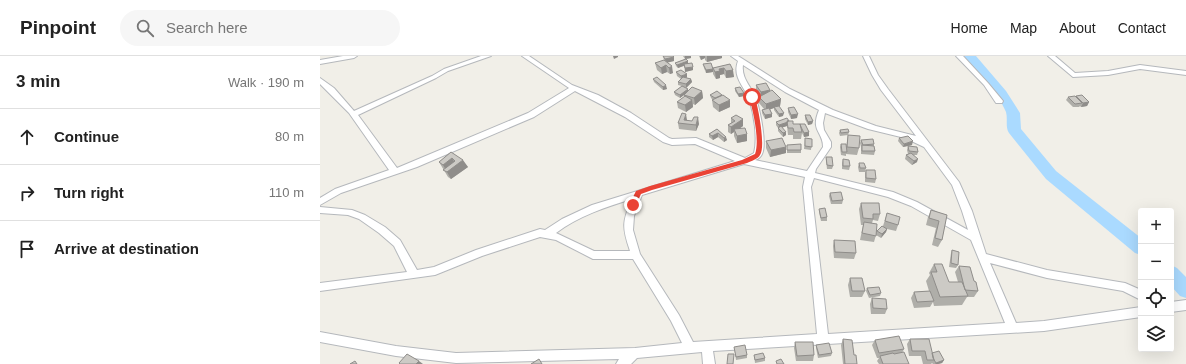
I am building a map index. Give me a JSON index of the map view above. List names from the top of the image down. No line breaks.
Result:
{"page":{"header":"Pinpoint","search":"Search here","nav":["Home","Map","About","Contact"],"heading":["3 min","Walk · 190 m"],"list":[["Continue","80 m"],["Turn right","110 m"],"Arrive at destination"],"map_buttons":["+","−"]}}
